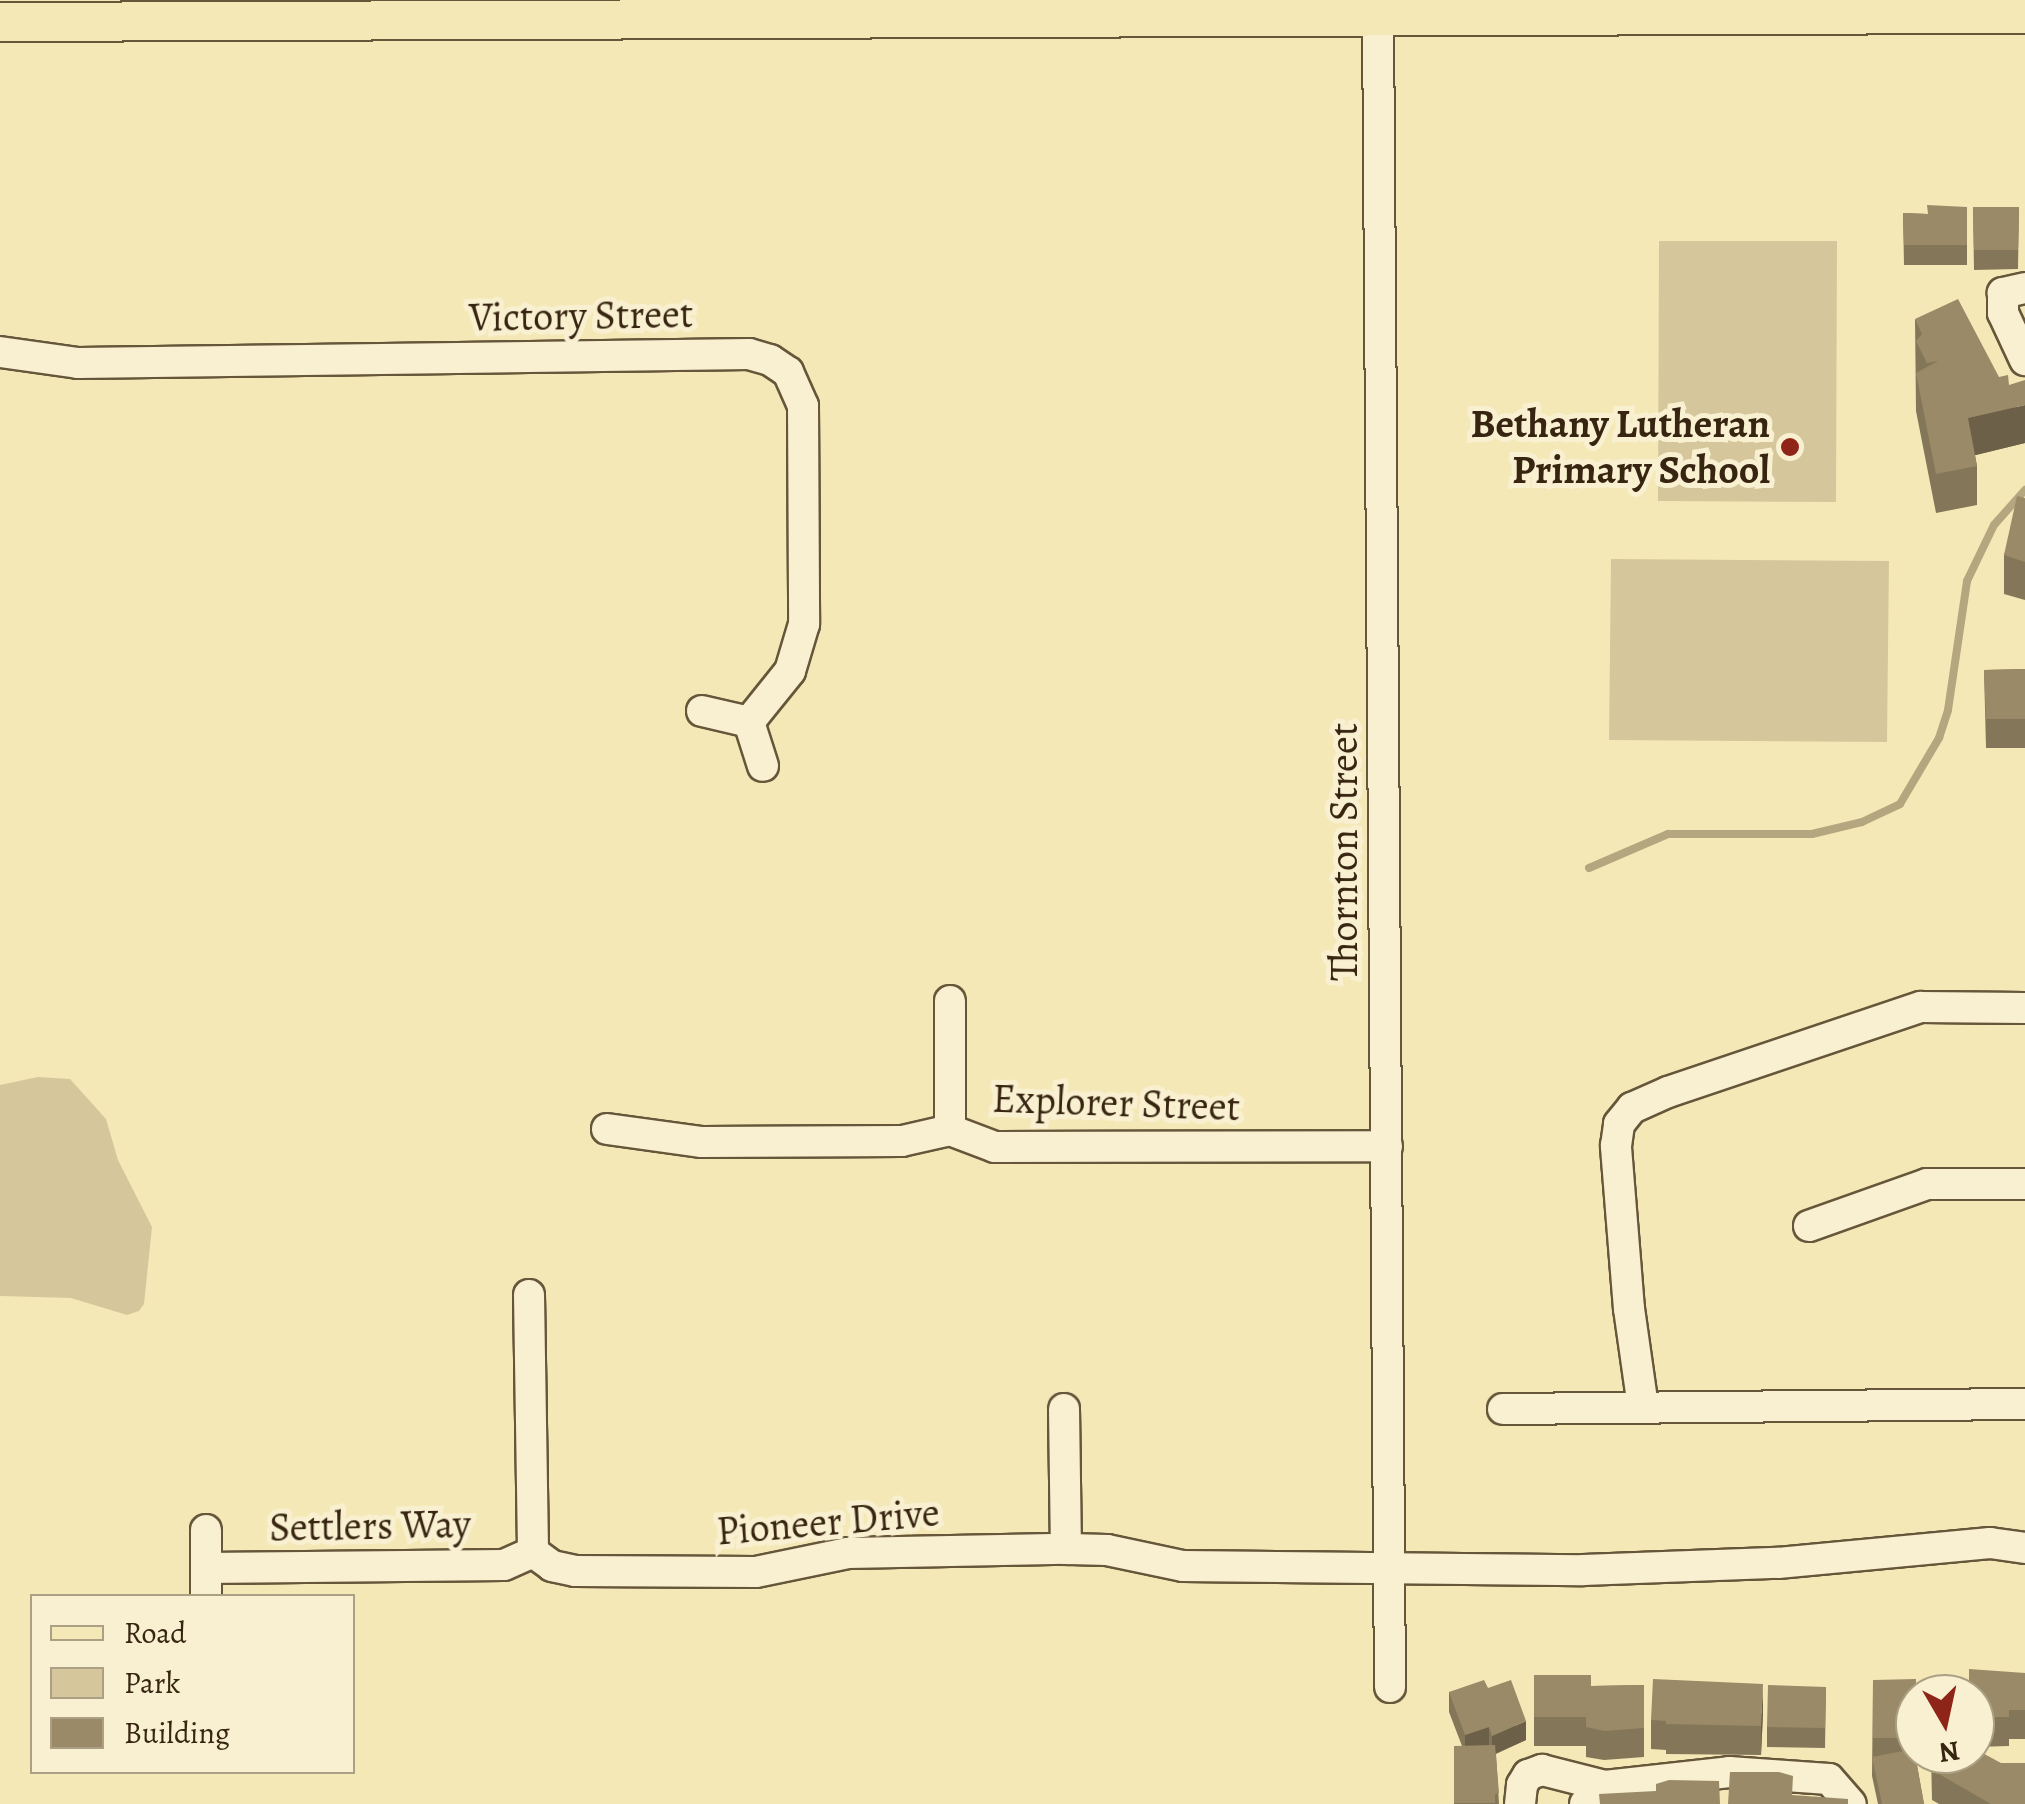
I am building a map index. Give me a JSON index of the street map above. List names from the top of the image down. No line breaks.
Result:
{"streets":{"street":["Victory Street","Thornton Street","Explorer Street","Pioneer Drive","Settlers Way"]},"crossings":[["Thornton Street","Explorer Street"],["Thornton Street","Pioneer Drive"],["Pioneer Drive","Settlers Way"]],"places":["Bethany Lutheran Primary School"],"legend":["Road","Park","Building"],"north":"bottom"}
